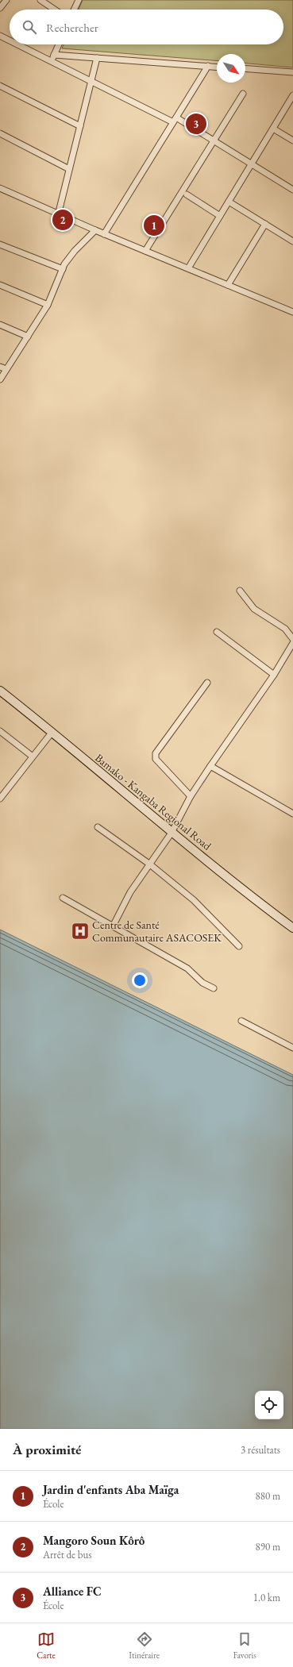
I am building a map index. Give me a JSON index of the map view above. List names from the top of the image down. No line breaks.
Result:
{"streets":{"street":["Bamako - Kangaba Regional Road"]},"places":{"hospital":["Centre de Santé Communautaire ASACOSEK"]},"north":"bottom right","page":{"search":"Rechercher","pins":["3","2","1"],"heading":["À proximité","3 résultats"],"list":[{"mark":"1","name":"Jardin d'enfants Aba Maïga","note":"École","value":"880 m"},{"mark":"2","name":"Mangoro Soun Kôrô","note":"Arrêt de bus","value":"890 m"},{"mark":"3","name":"Alliance FC","note":"École","value":"1.0 km"}],"nav":["Carte","Itinéraire","Favoris"]}}
